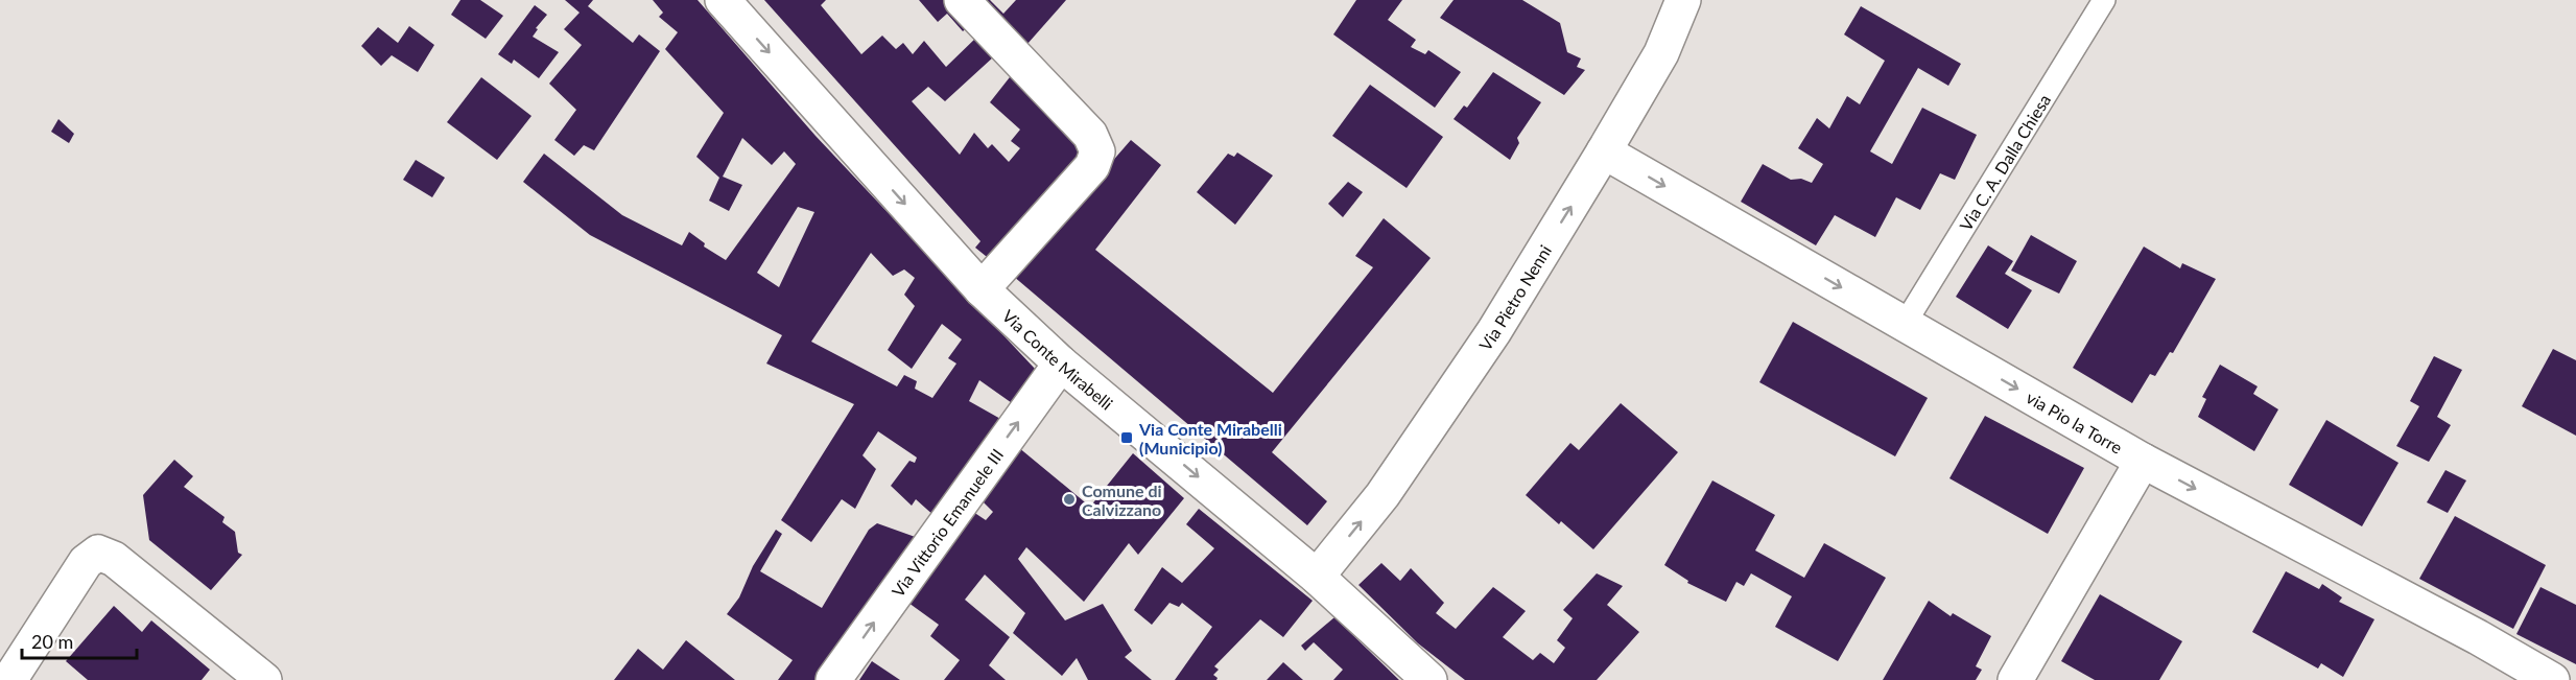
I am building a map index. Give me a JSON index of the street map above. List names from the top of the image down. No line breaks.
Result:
{"streets":{"street":["Via Pietro Nenni","Via Conte Mirabelli","via Pio la Torre","Via Vittorio Emanuele III"],"lane":["Via C. A. Dalla Chiesa"]},"crossings":[["Via C. A. Dalla Chiesa","via Pio la Torre"],["Via Pietro Nenni","Via Conte Mirabelli"],["Via Pietro Nenni","via Pio la Torre"],["Via Conte Mirabelli","Via Vittorio Emanuele III"]],"one_way":["Via Pietro Nenni","Via Conte Mirabelli","via Pio la Torre","Via Vittorio Emanuele III"],"places":{"transit":["Via Conte Mirabelli (Municipio)"],"other":["Comune di Calvizzano"]},"scale_bar":"20 m"}
